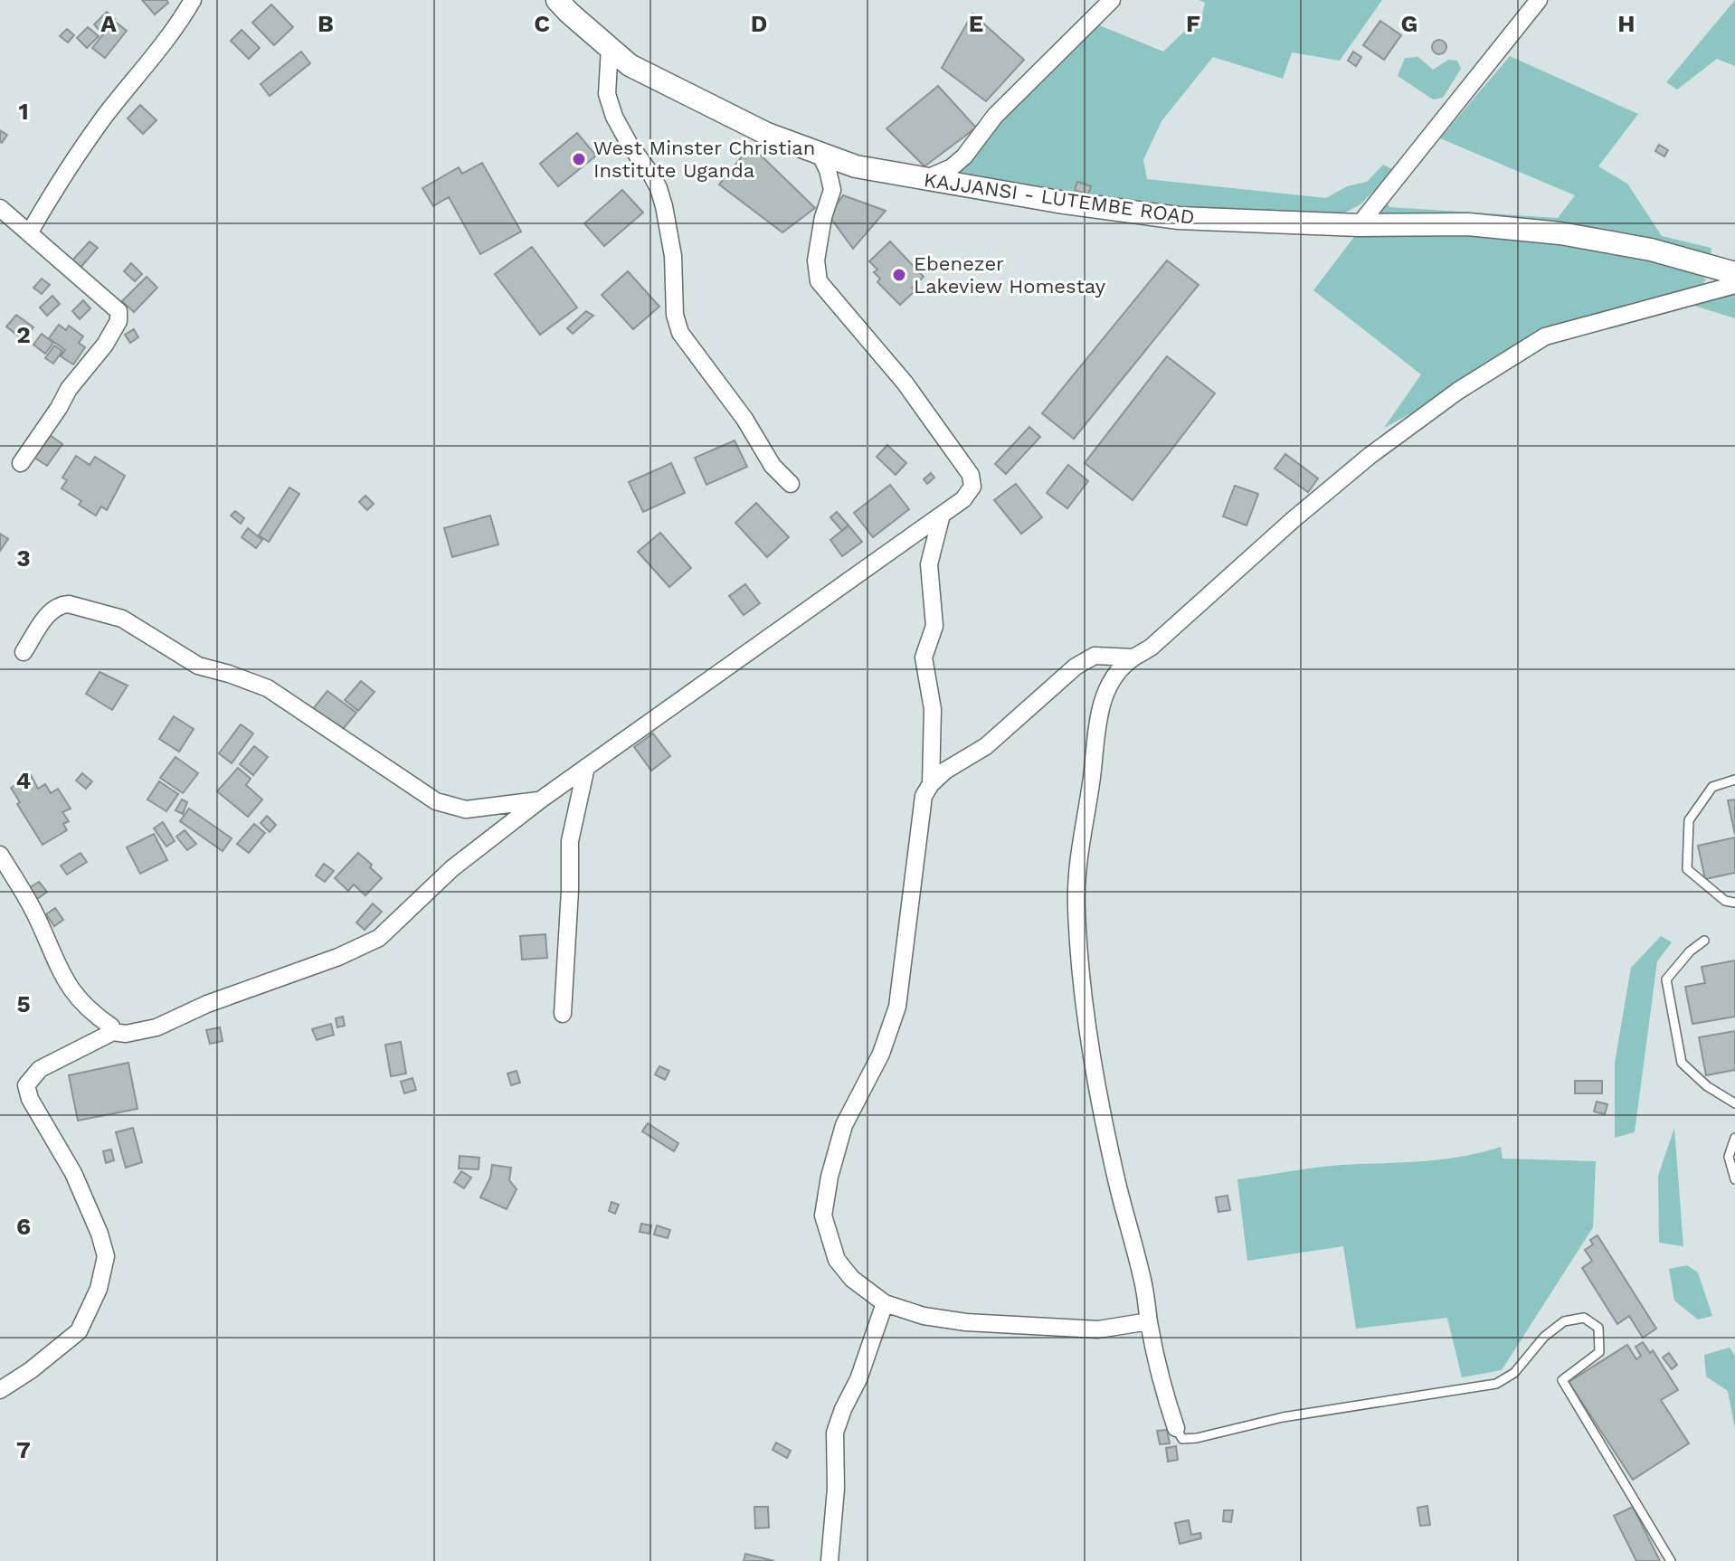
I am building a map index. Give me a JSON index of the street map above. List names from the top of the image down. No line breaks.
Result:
{"streets":{"street":["KAJJANSI - LUTEMBE ROAD"]},"places":["West Minster Christian Institute Uganda","Ebenezer Lakeview Homestay"],"grid":{"columns":["A","B","C","D","E","F","G","H"],"rows":["1","2","3","4","5","6","7"]}}
